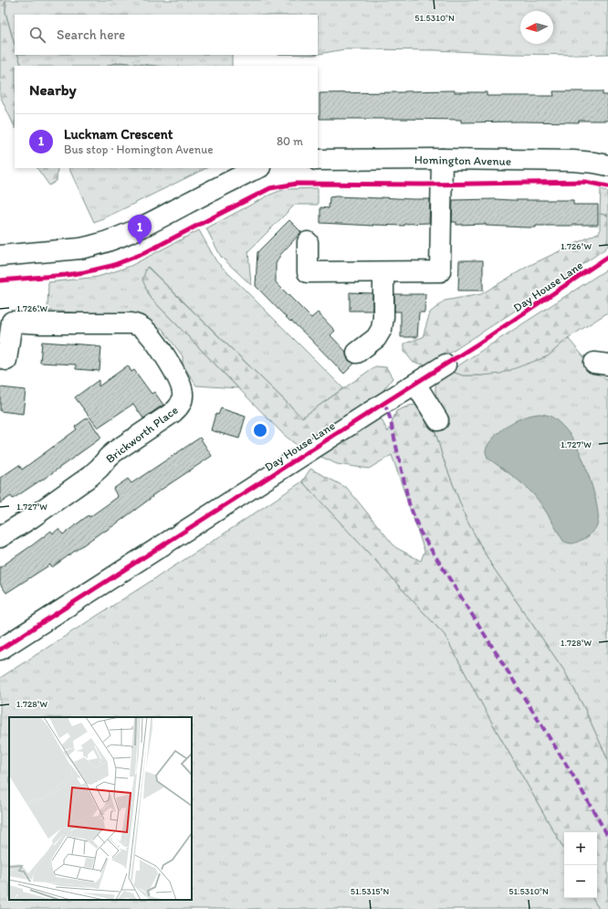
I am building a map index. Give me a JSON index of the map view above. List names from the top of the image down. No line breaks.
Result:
{"streets":{"street":["Homington Avenue","Day House Lane","Brickworth Place"]},"north":"left","page":{"search":"Search here","heading":"Nearby","list":[{"mark":"1","name":"Lucknam Crescent","note":"Bus stop · Homington Avenue","value":"80 m"}],"pins":"1","map_buttons":["+","−"]},"coordinates":["51.5310°N","1.726°W","1.727°W","1.728°W","51.5315°N"]}
